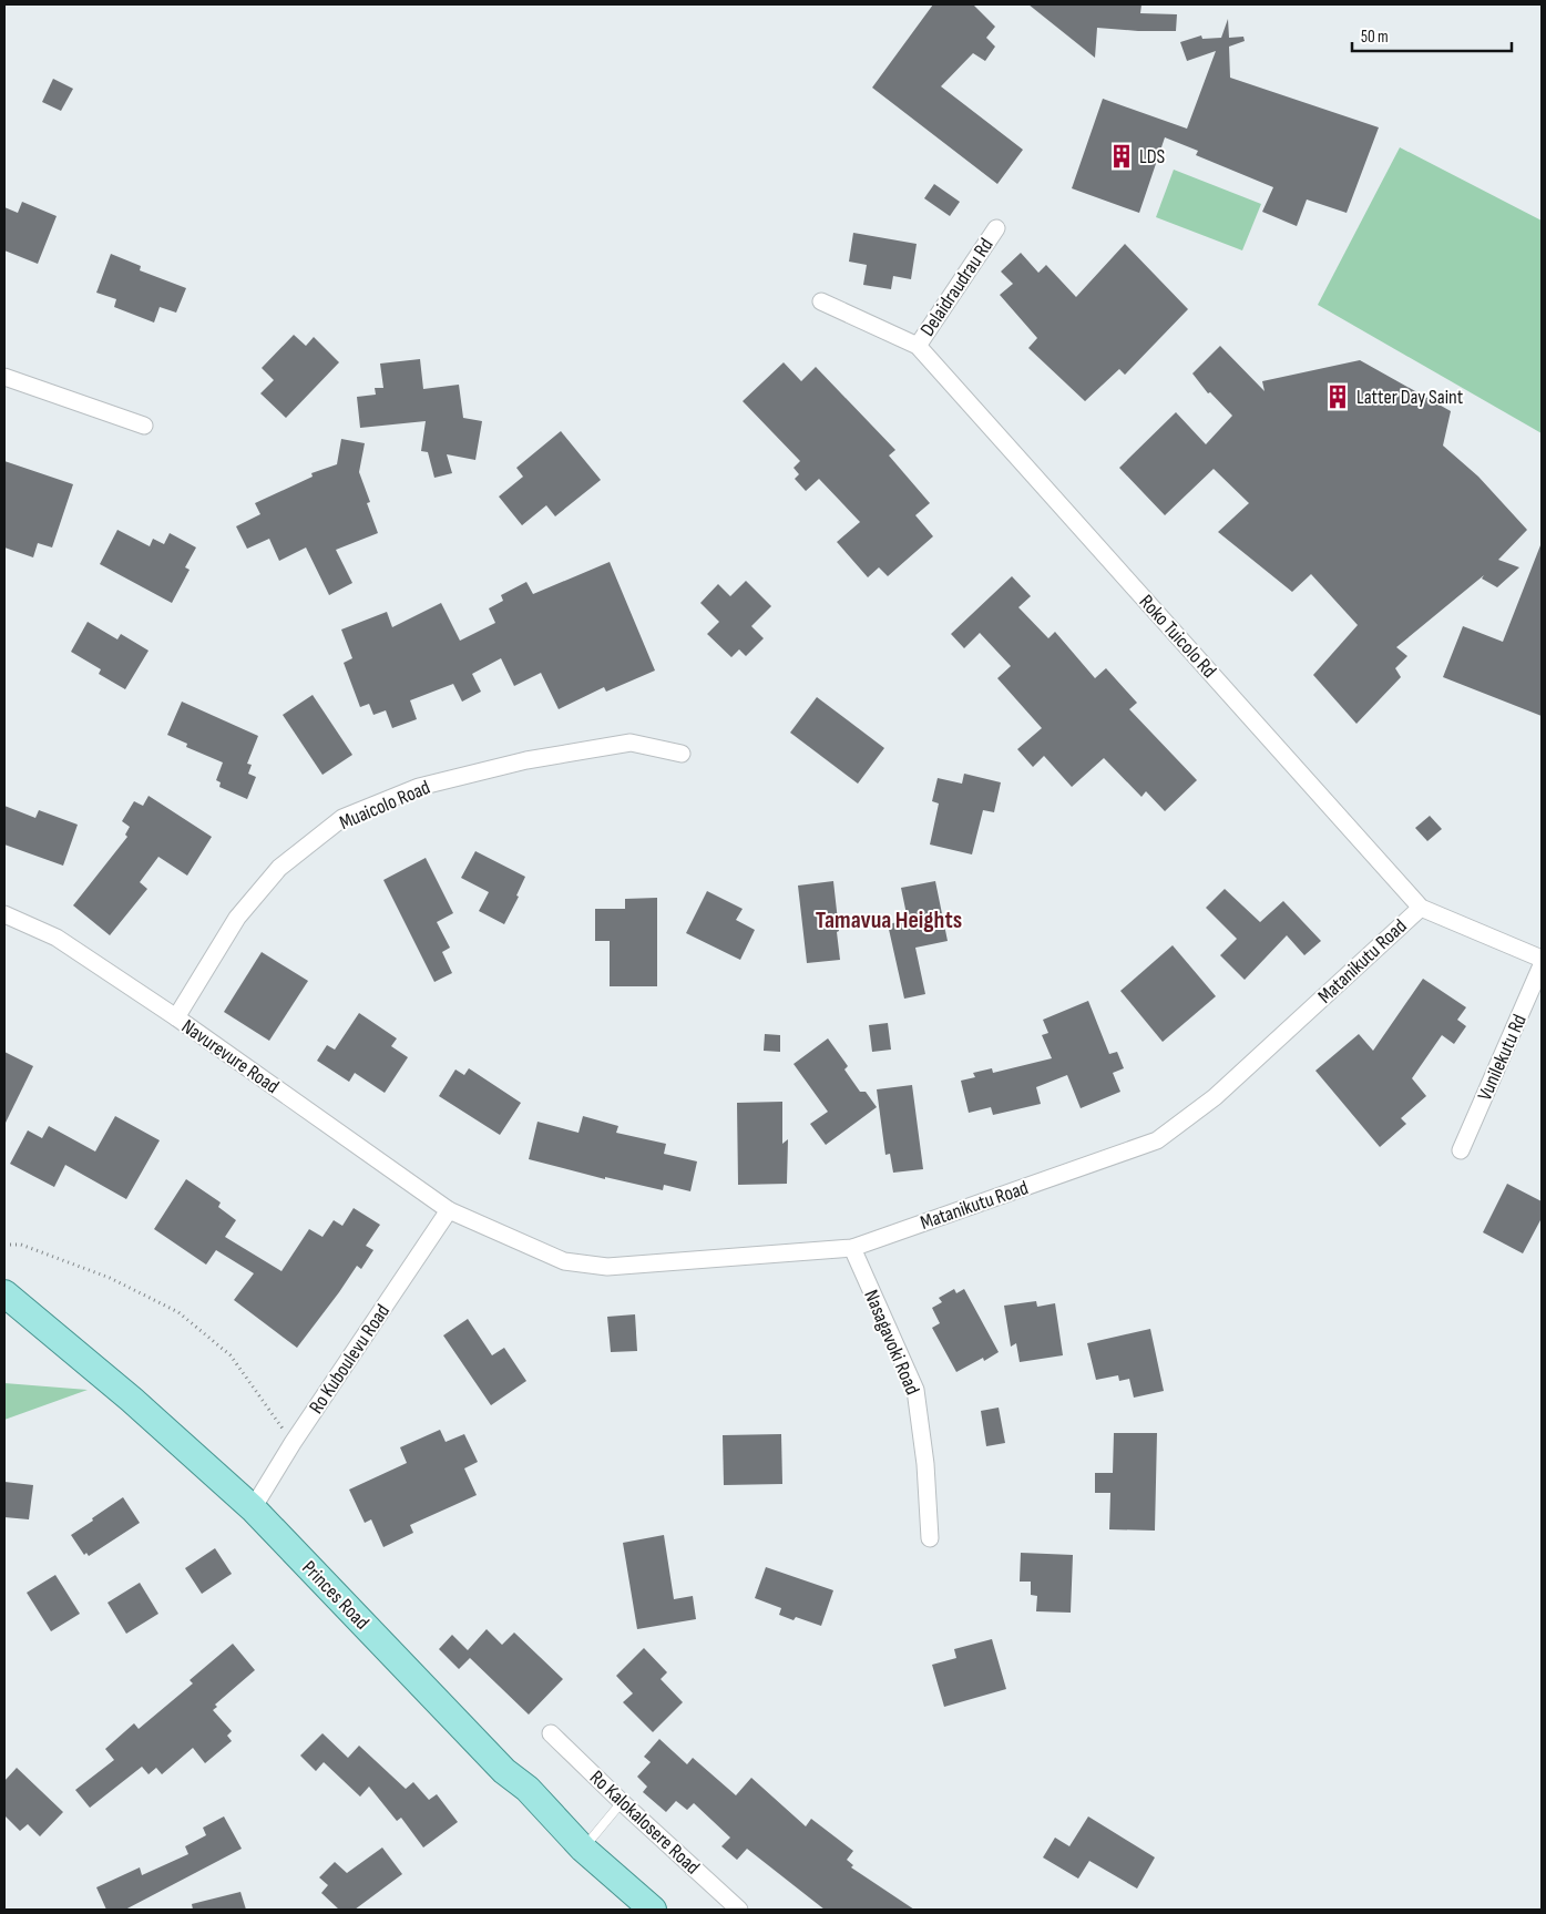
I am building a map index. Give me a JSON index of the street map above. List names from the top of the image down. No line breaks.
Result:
{"streets":{"main road":["Princes Road"],"street":["Delaidraudrau Rd","Roko Tuicolo Rd","Muaicolo Road","Matanikutu Road","Navurevure Road","Vunilekutu Rd","Nasagavoki Road","Ro Kuboulevu Road","Ro Kalokalosere Road"]},"crossings":[["Delaidraudrau Rd","Roko Tuicolo Rd"],["Roko Tuicolo Rd","Matanikutu Road"],["Muaicolo Road","Navurevure Road"],["Matanikutu Road","Navurevure Road"],["Matanikutu Road","Nasagavoki Road"],["Matanikutu Road","Ro Kuboulevu Road"],["Navurevure Road","Ro Kuboulevu Road"],["Ro Kuboulevu Road","Princes Road"]],"districts":["Tamavua Heights"],"places":{"building":["LDS","Latter Day Saint"]},"scale_bar":"50 m"}
